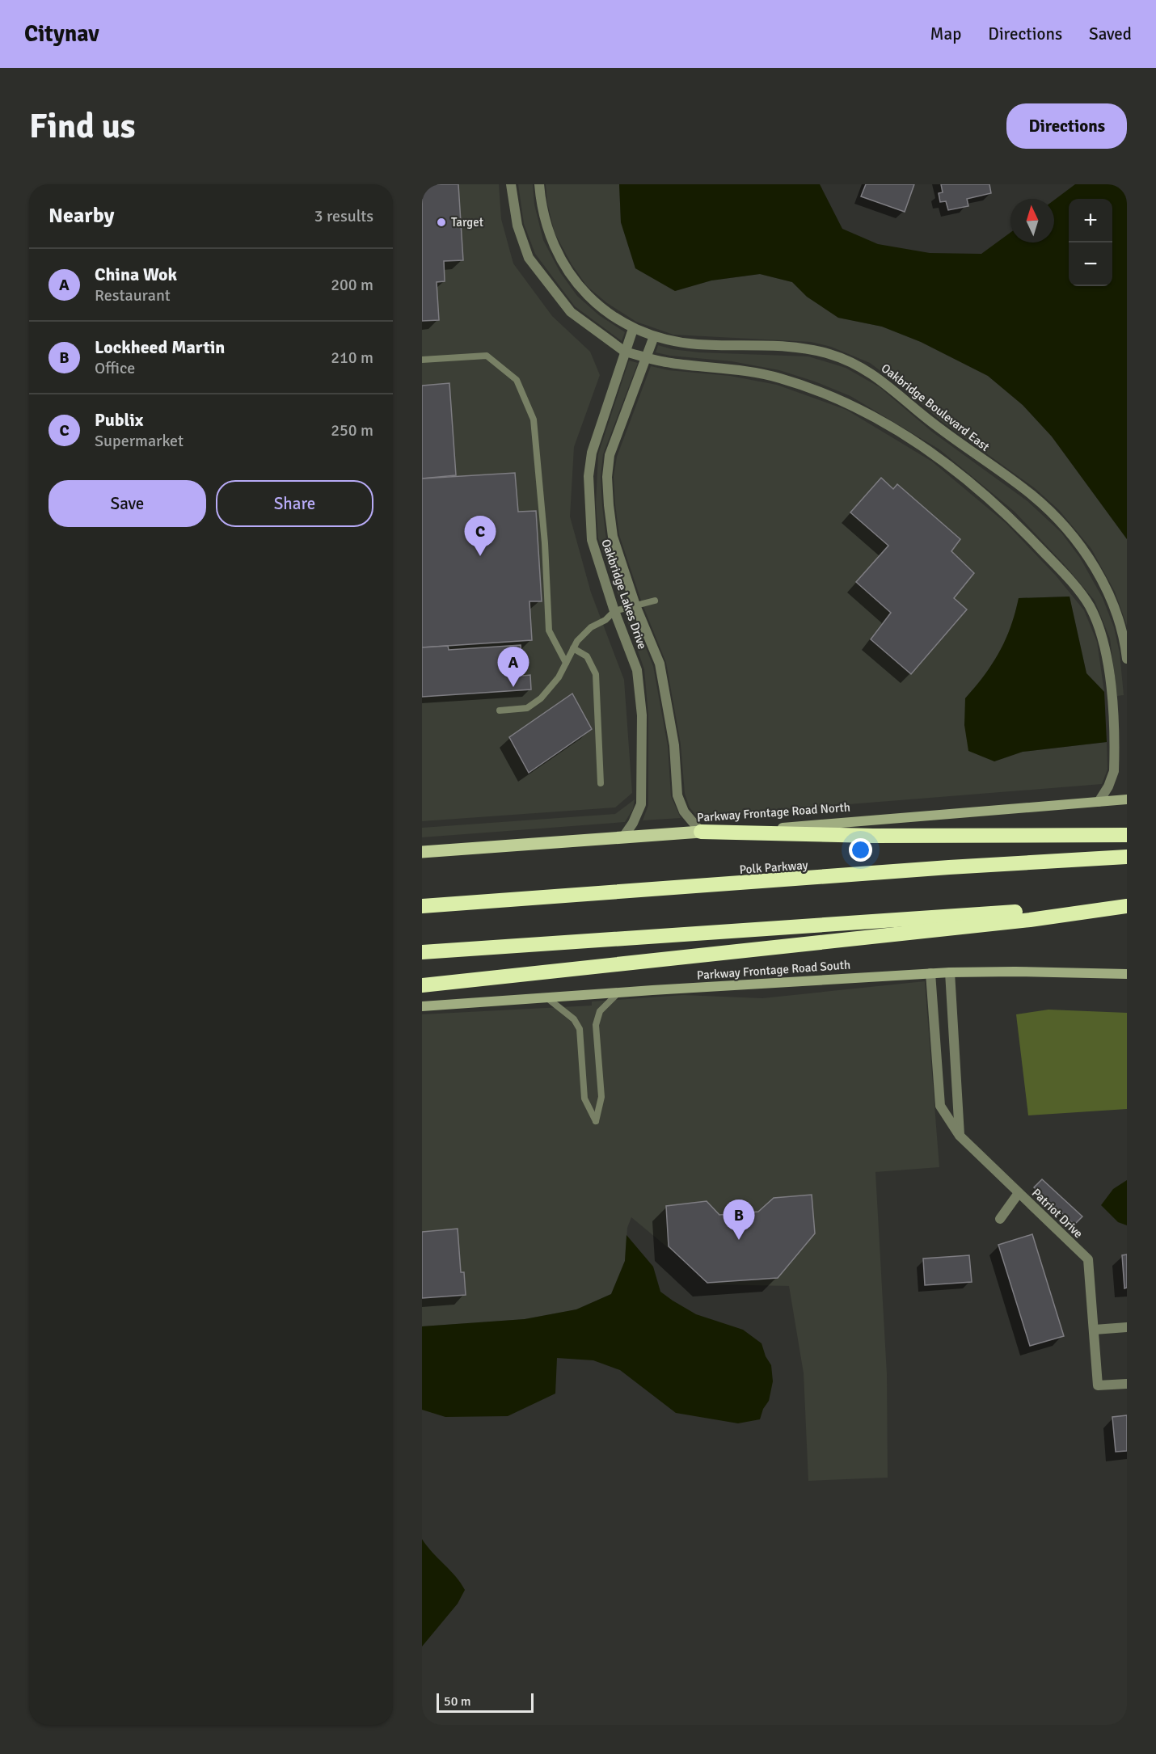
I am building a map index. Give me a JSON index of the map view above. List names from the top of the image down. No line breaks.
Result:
{"streets":{"highway":["Polk Parkway"],"main road":["Parkway Frontage Road North","Parkway Frontage Road South"],"street":["Oakbridge Boulevard East","Oakbridge Lakes Drive","Patriot Drive"]},"crossings":[["Oakbridge Boulevard East","Oakbridge Lakes Drive"],["Oakbridge Lakes Drive","Parkway Frontage Road North"],["Parkway Frontage Road South","Patriot Drive"]],"places":["Target"],"scale_bar":"50 m","north":"top","page":{"header":"Citynav","nav":["Map","Directions","Saved"],"buttons":["Directions",["Save","Share"]],"title":"Find us","heading":["Nearby","3 results"],"map_buttons":["+","−"],"list":[{"mark":"A","name":"China Wok","note":"Restaurant","value":"200 m"},{"mark":"B","name":"Lockheed Martin","note":"Office","value":"210 m"},{"mark":"C","name":"Publix","note":"Supermarket","value":"250 m"}],"pins":["C","A","B"],"scale":"50 m"}}
